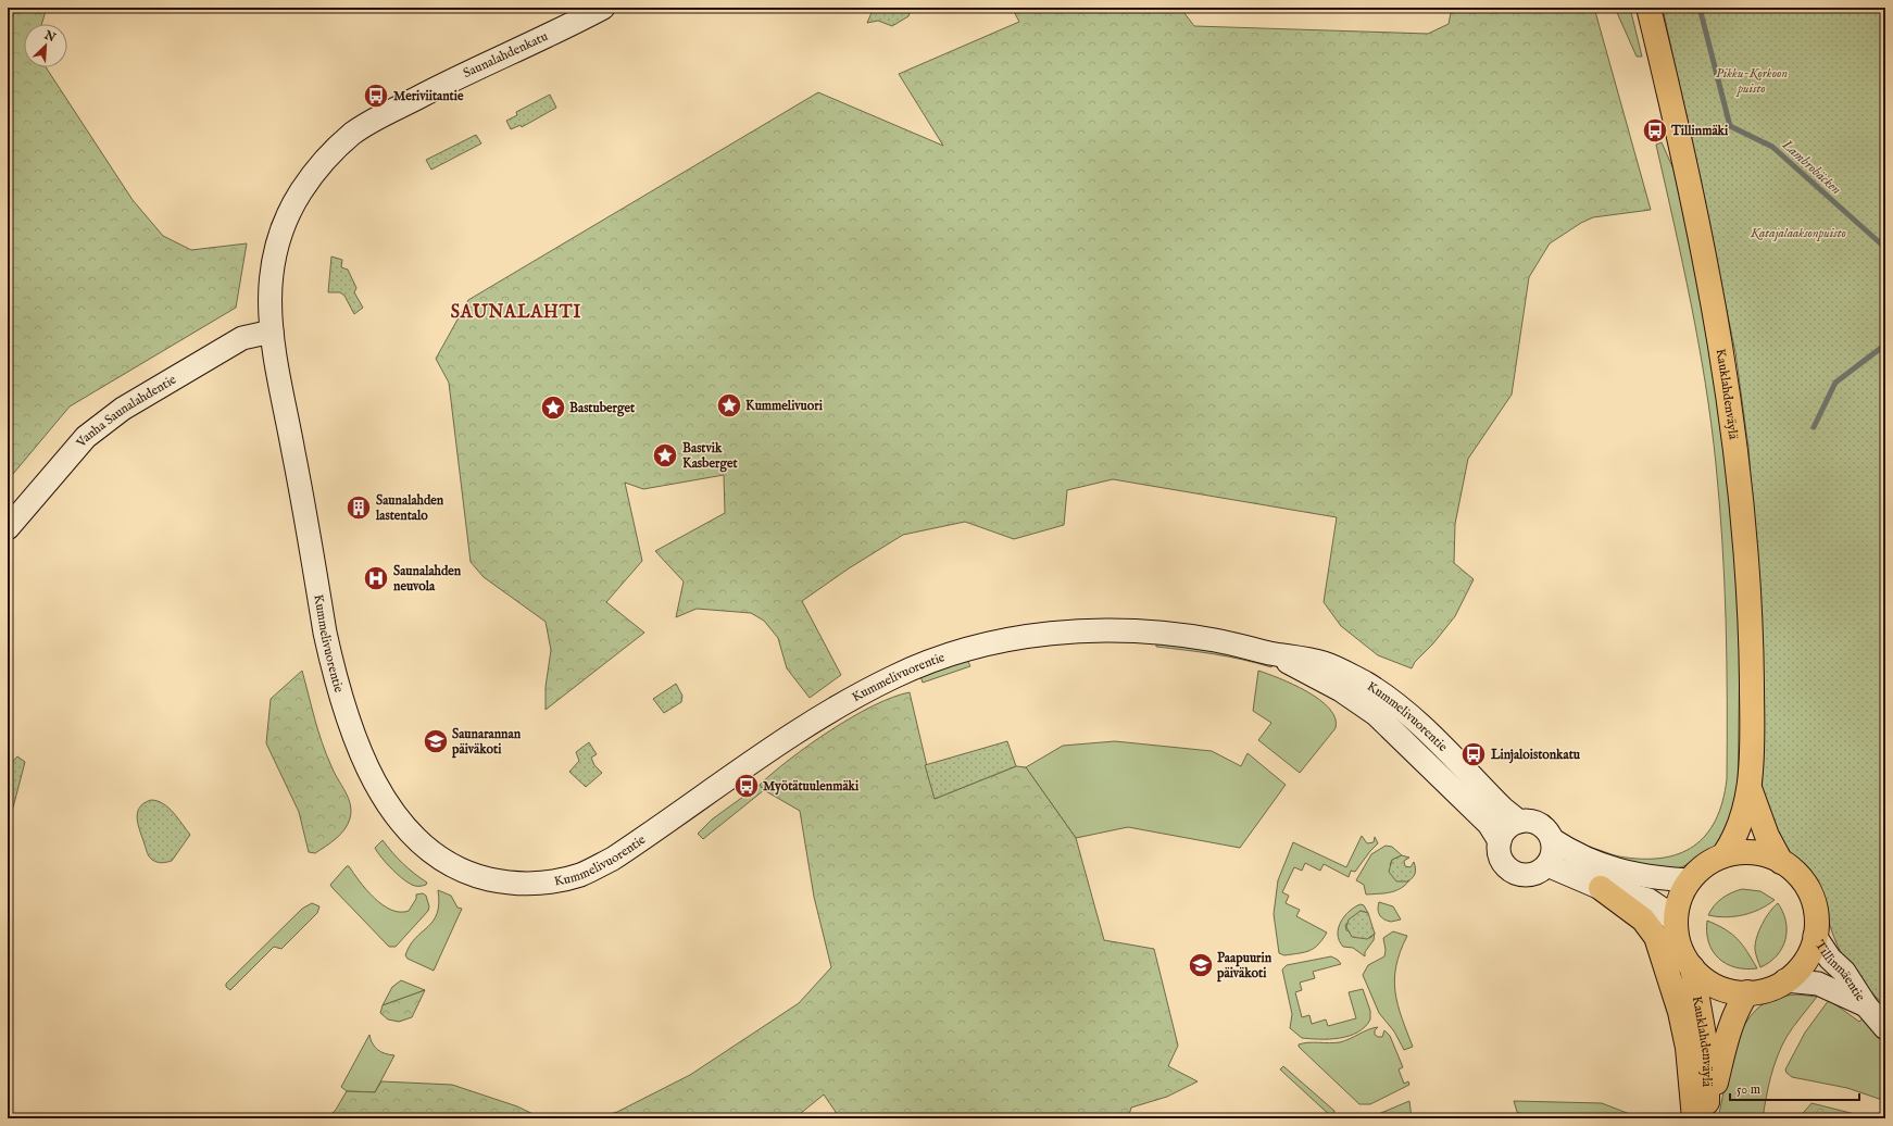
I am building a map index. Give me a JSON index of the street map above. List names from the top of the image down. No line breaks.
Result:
{"streets":{"main road":["Kauklahdenväylä"],"street":["Saunalahdenkatu","Vanha Saunalahdentie","Kummelivuorentie","Tillinmäentie"]},"crossings":[["Saunalahdenkatu","Vanha Saunalahdentie"],["Saunalahdenkatu","Kummelivuorentie"],["Kauklahdenväylä","Tillinmäentie"],["Vanha Saunalahdentie","Kummelivuorentie"]],"districts":["SAUNALAHTI"],"water":["Lambrobäcken"],"parks":["Pikku-Korkoon puisto","Katajalaaksonpuisto"],"places":{"bus stop":["Meriviitantie","Tillinmäki","Linjaloistonkatu","Myötätuulenmäki"],"place":["Kummelivuori","Bastuberget","Bastvik Kasberget"],"building":["Saunalahden lastentalo"],"hospital":["Saunalahden neuvola"],"school or university":["Saunarannan päiväkoti","Paapuurin päiväkoti"]},"scale_bar":"50 m","north":"top right"}
